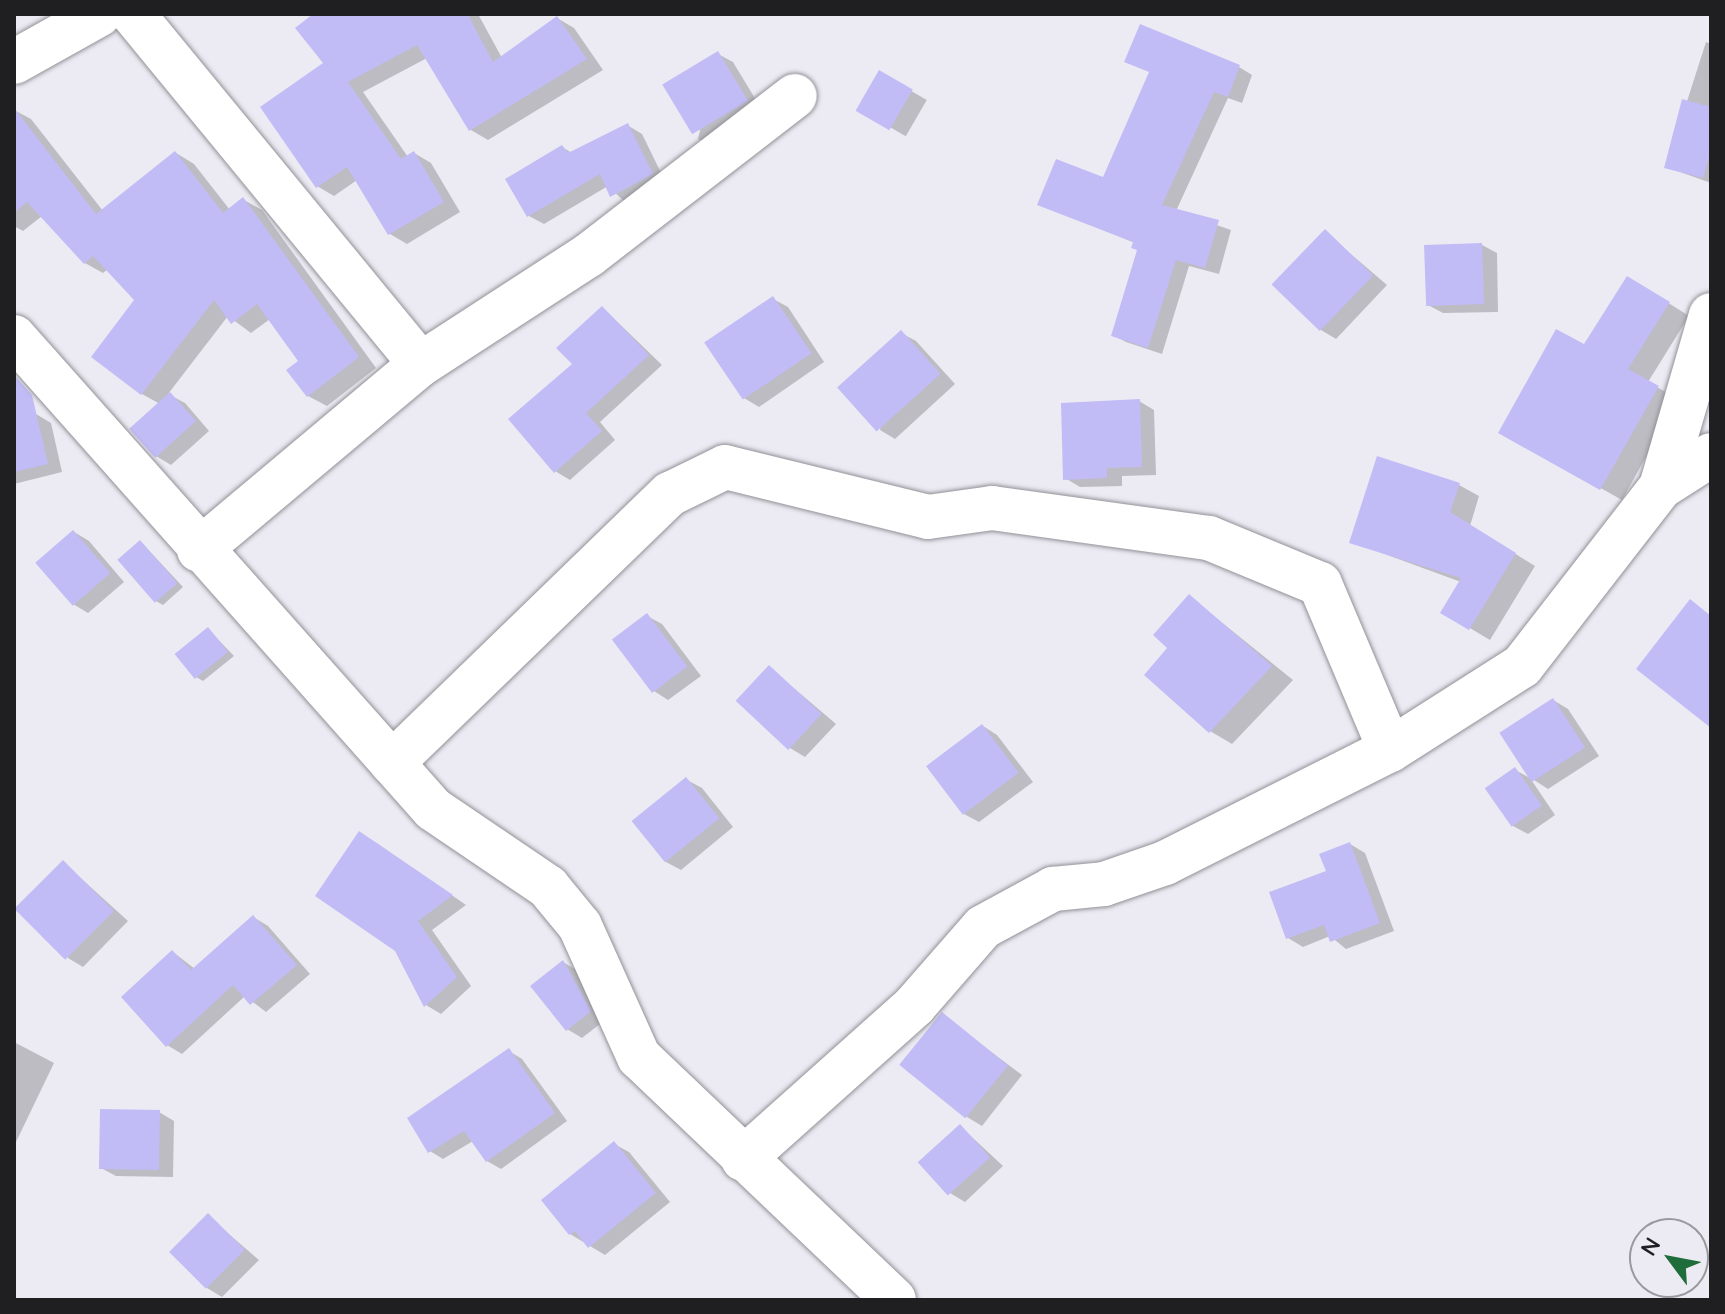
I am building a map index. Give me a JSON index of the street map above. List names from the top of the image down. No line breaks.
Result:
{"north":"top left"}
